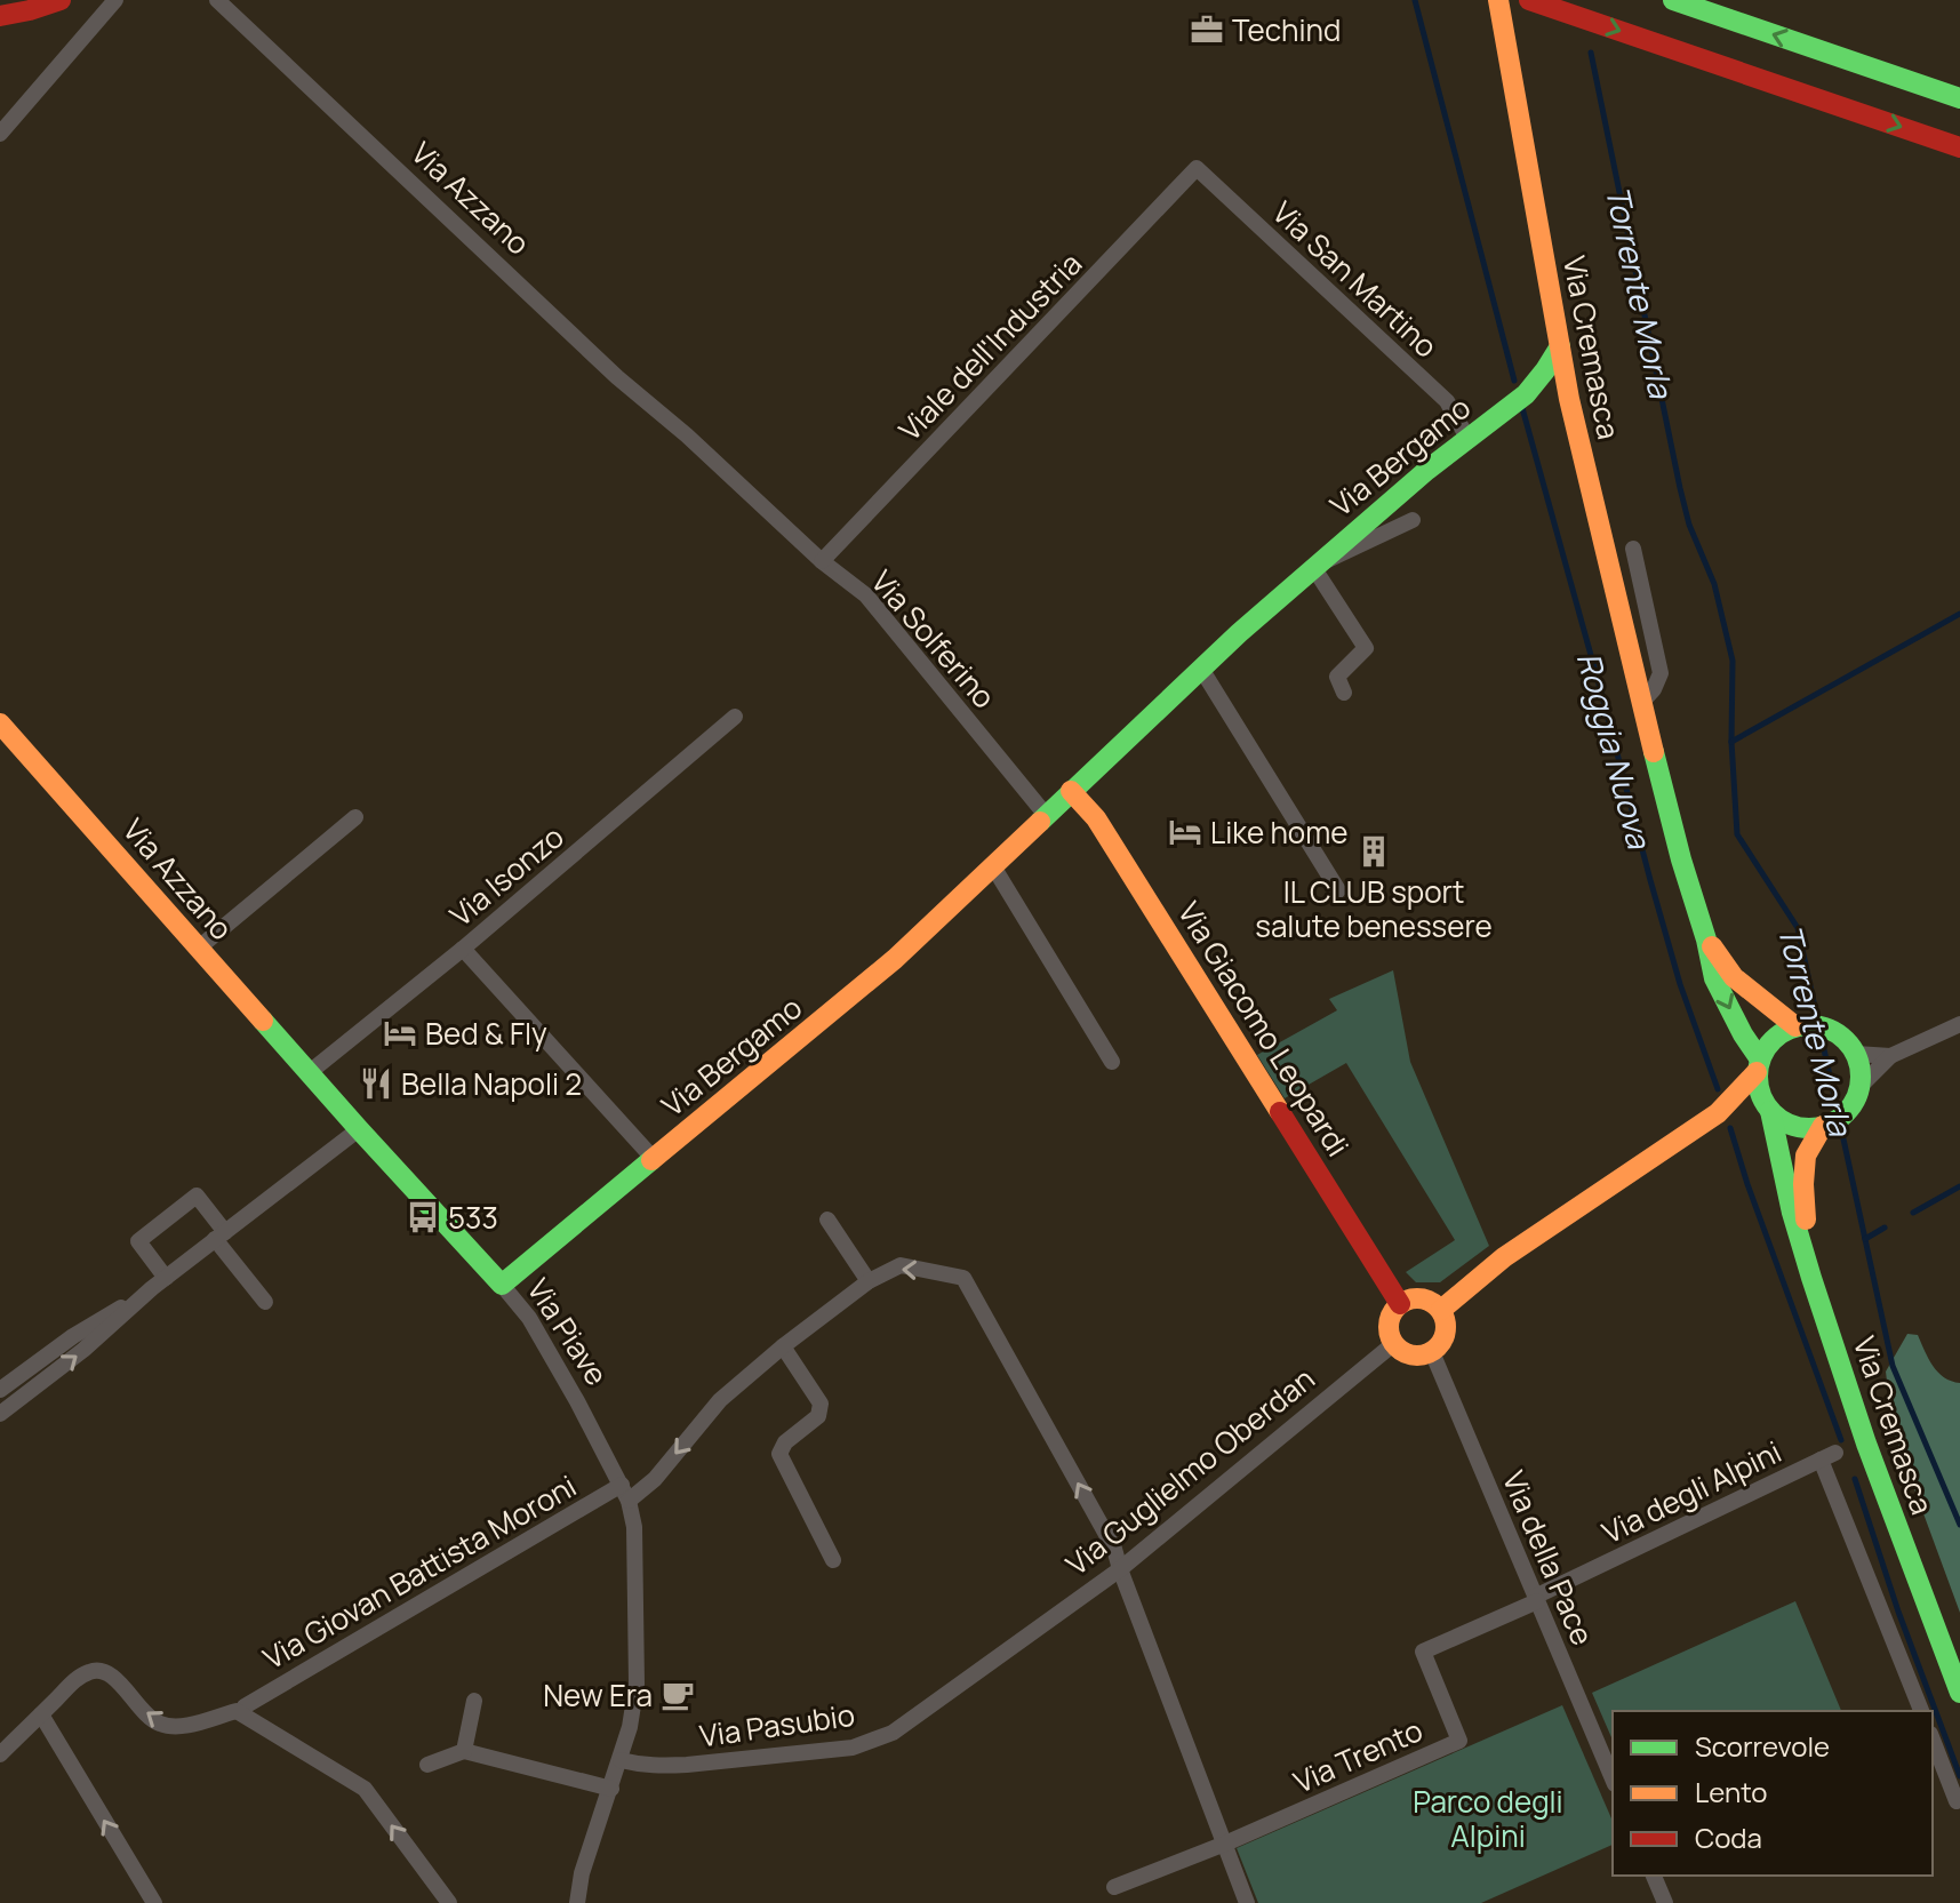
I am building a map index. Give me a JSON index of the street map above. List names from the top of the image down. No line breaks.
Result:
{"streets":{"main road":["Via Azzano","Via Cremasca","Via Bergamo","Via Giacomo Leopardi","Via Piave"],"street":["Via San Martino","Viale dell'Industria","Via Solferino","Via Isonzo","Via Guglielmo Oberdan","Via degli Alpini","Via della Pace","Via Giovan Battista Moroni","Via Pasubio","Via Trento"]},"crossings":[["Via Azzano","Via Solferino"],["Via Azzano","Via Piave"],["Via San Martino","Viale dell'Industria"],["Via San Martino","Via Bergamo"],["Viale dell'Industria","Via Solferino"],["Via Cremasca","Via Bergamo"],["Via Bergamo","Via Solferino"],["Via Bergamo","Via Giacomo Leopardi"],["Via Bergamo","Via Piave"],["Via Isonzo","Via Piave"],["Via Giacomo Leopardi","Via Guglielmo Oberdan"],["Via Giacomo Leopardi","Via della Pace"],["Via Piave","Via Giovan Battista Moroni"],["Via Piave","Via Pasubio"],["Via Guglielmo Oberdan","Via della Pace"],["Via Guglielmo Oberdan","Via Giovan Battista Moroni"],["Via Guglielmo Oberdan","Via Pasubio"],["Via degli Alpini","Via della Pace"],["Via degli Alpini","Via Trento"],["Via della Pace","Via Trento"]],"water":["Torrente Morla","Roggia Nuova"],"parks":["Parco degli Alpini"],"places":{"office":["Techind"],"hotel":["Like home","Bed & Fly"],"building":["IL CLUB sport salute benessere"],"restaurant":["Bella Napoli 2"],"bus stop":["533"],"cafe":["New Era"]},"legend":["Scorrevole","Lento","Coda"]}
